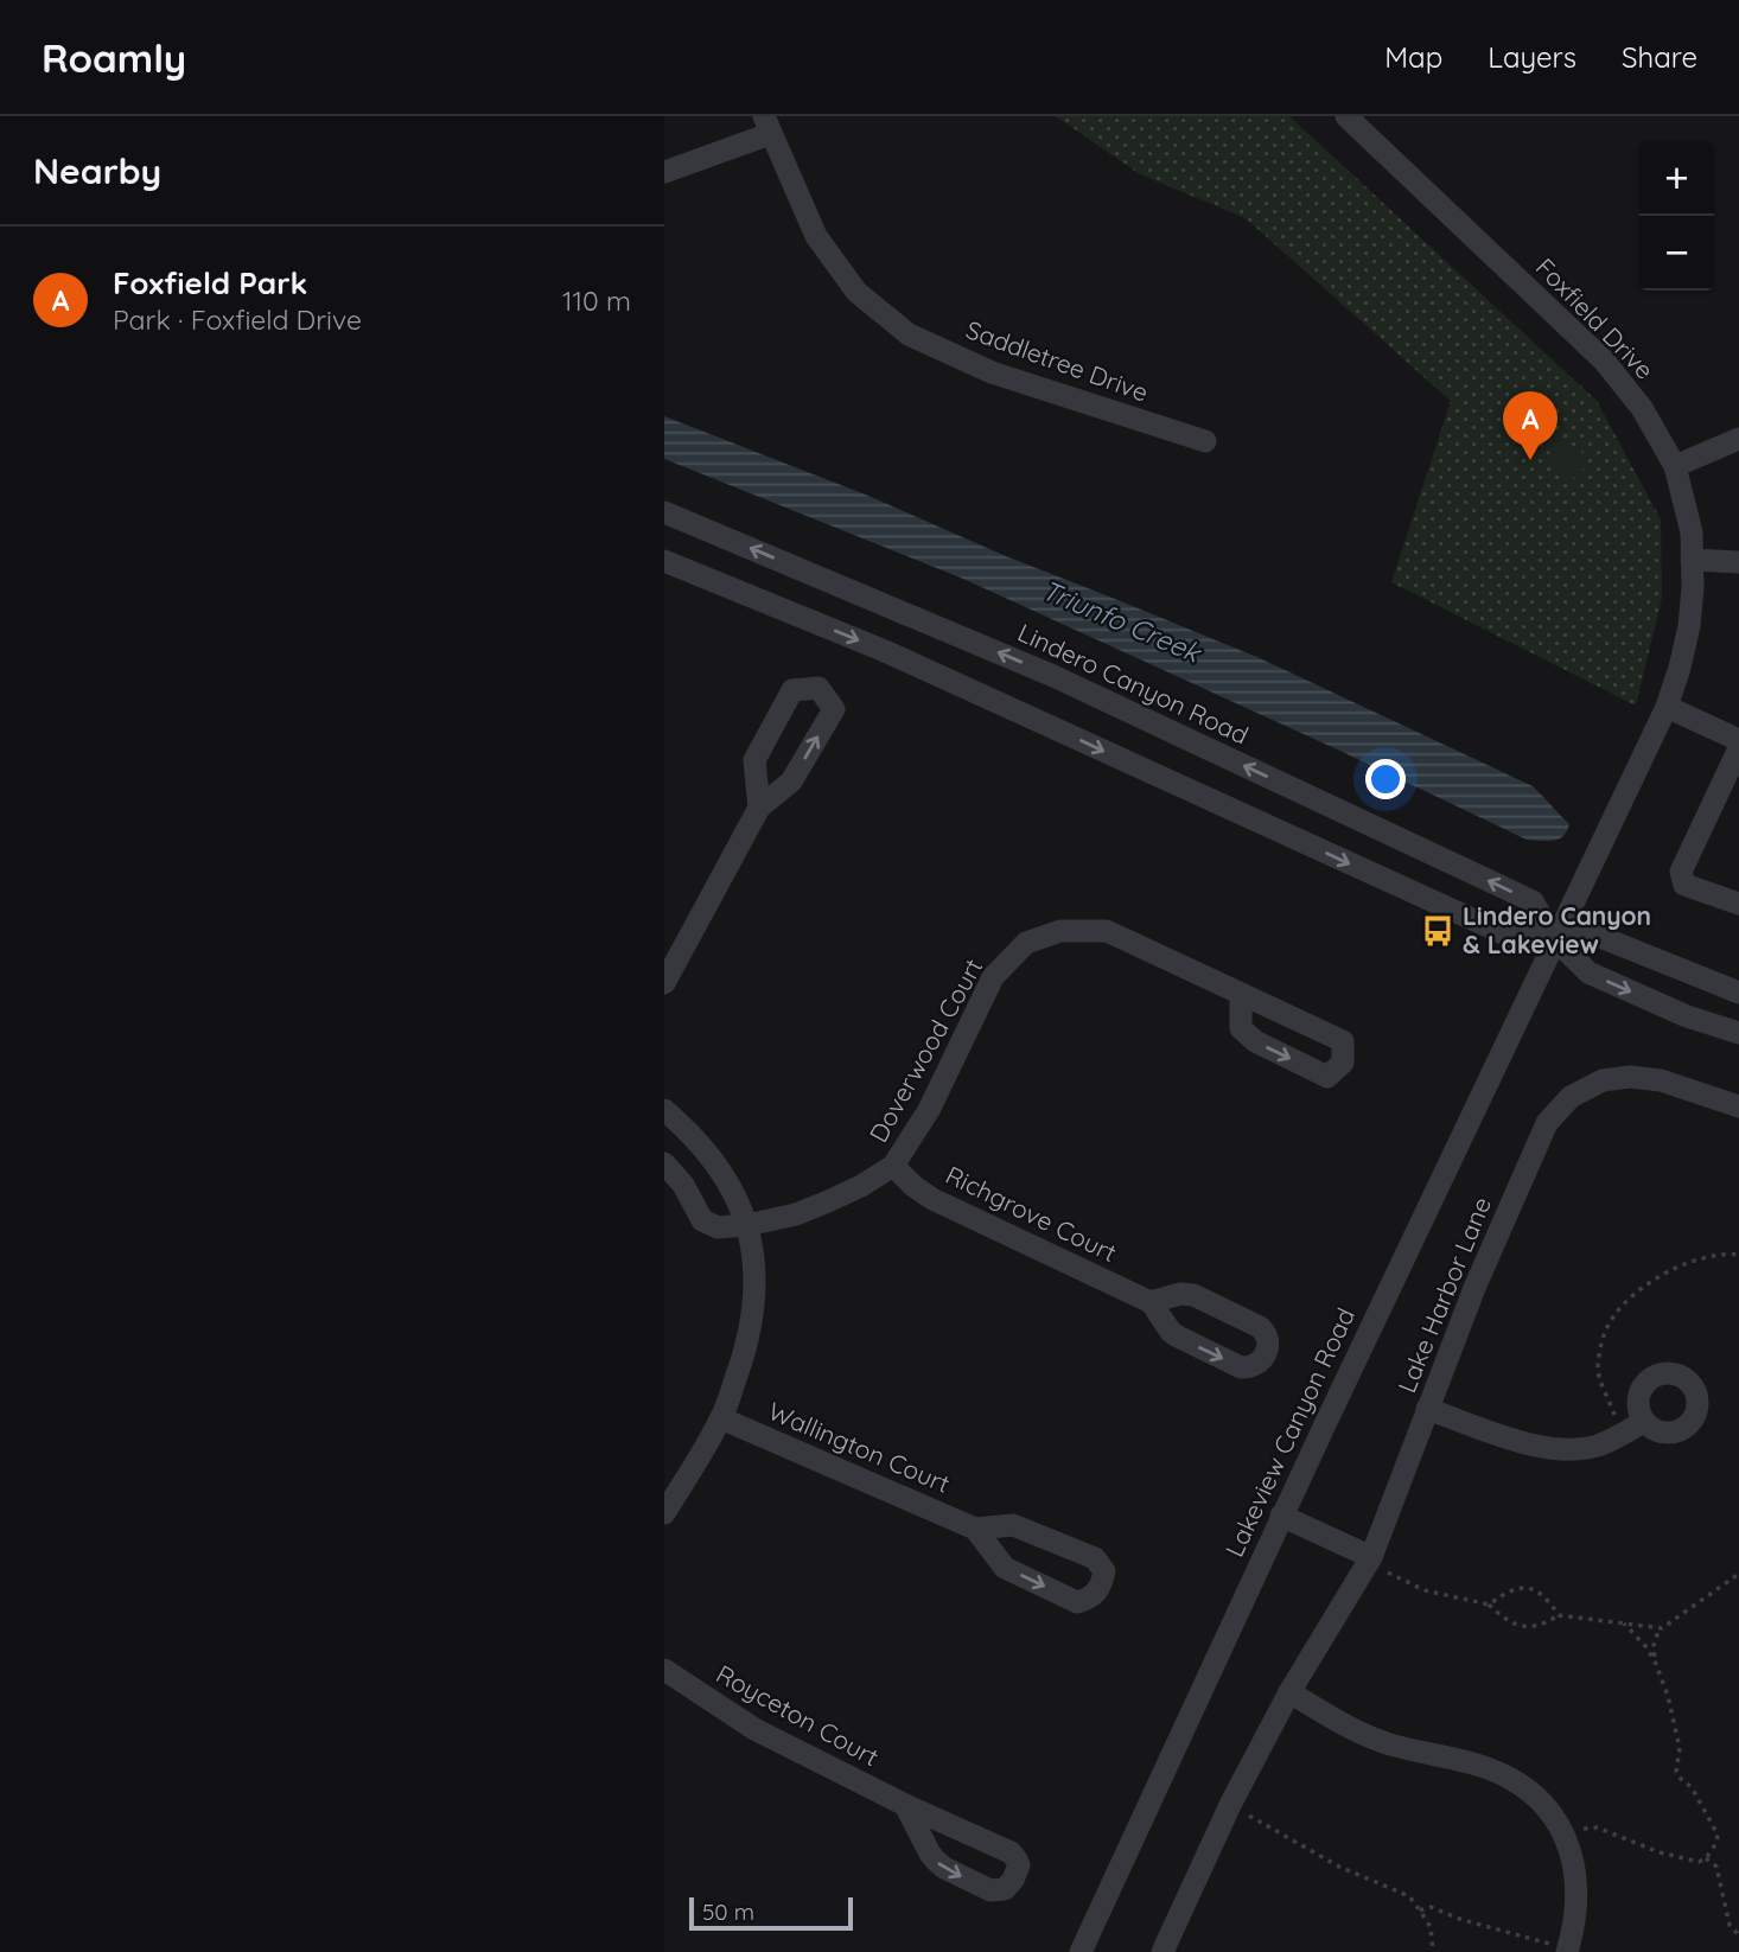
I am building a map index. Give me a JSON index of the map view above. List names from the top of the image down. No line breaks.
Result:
{"streets":{"street":["Foxfield Drive","Saddletree Drive","Lindero Canyon Road","Doverwood Court","Richgrove Court","Lake Harbor Lane","Lakeview Canyon Road","Wallington Court","Royceton Court"]},"crossings":[["Foxfield Drive","Lindero Canyon Road"],["Foxfield Drive","Lakeview Canyon Road"],["Lindero Canyon Road","Lakeview Canyon Road"],["Doverwood Court","Richgrove Court"]],"water":["Triunfo Creek"],"places":{"bus stop":["Lindero Canyon & Lakeview"]},"scale_bar":"50 m","page":{"header":"Roamly","nav":["Map","Layers","Share"],"heading":"Nearby","map_buttons":["+","−"],"list":[{"mark":"A","name":"Foxfield Park","note":"Park · Foxfield Drive","value":"110 m"}],"pins":"A","scale":"50 m"}}
